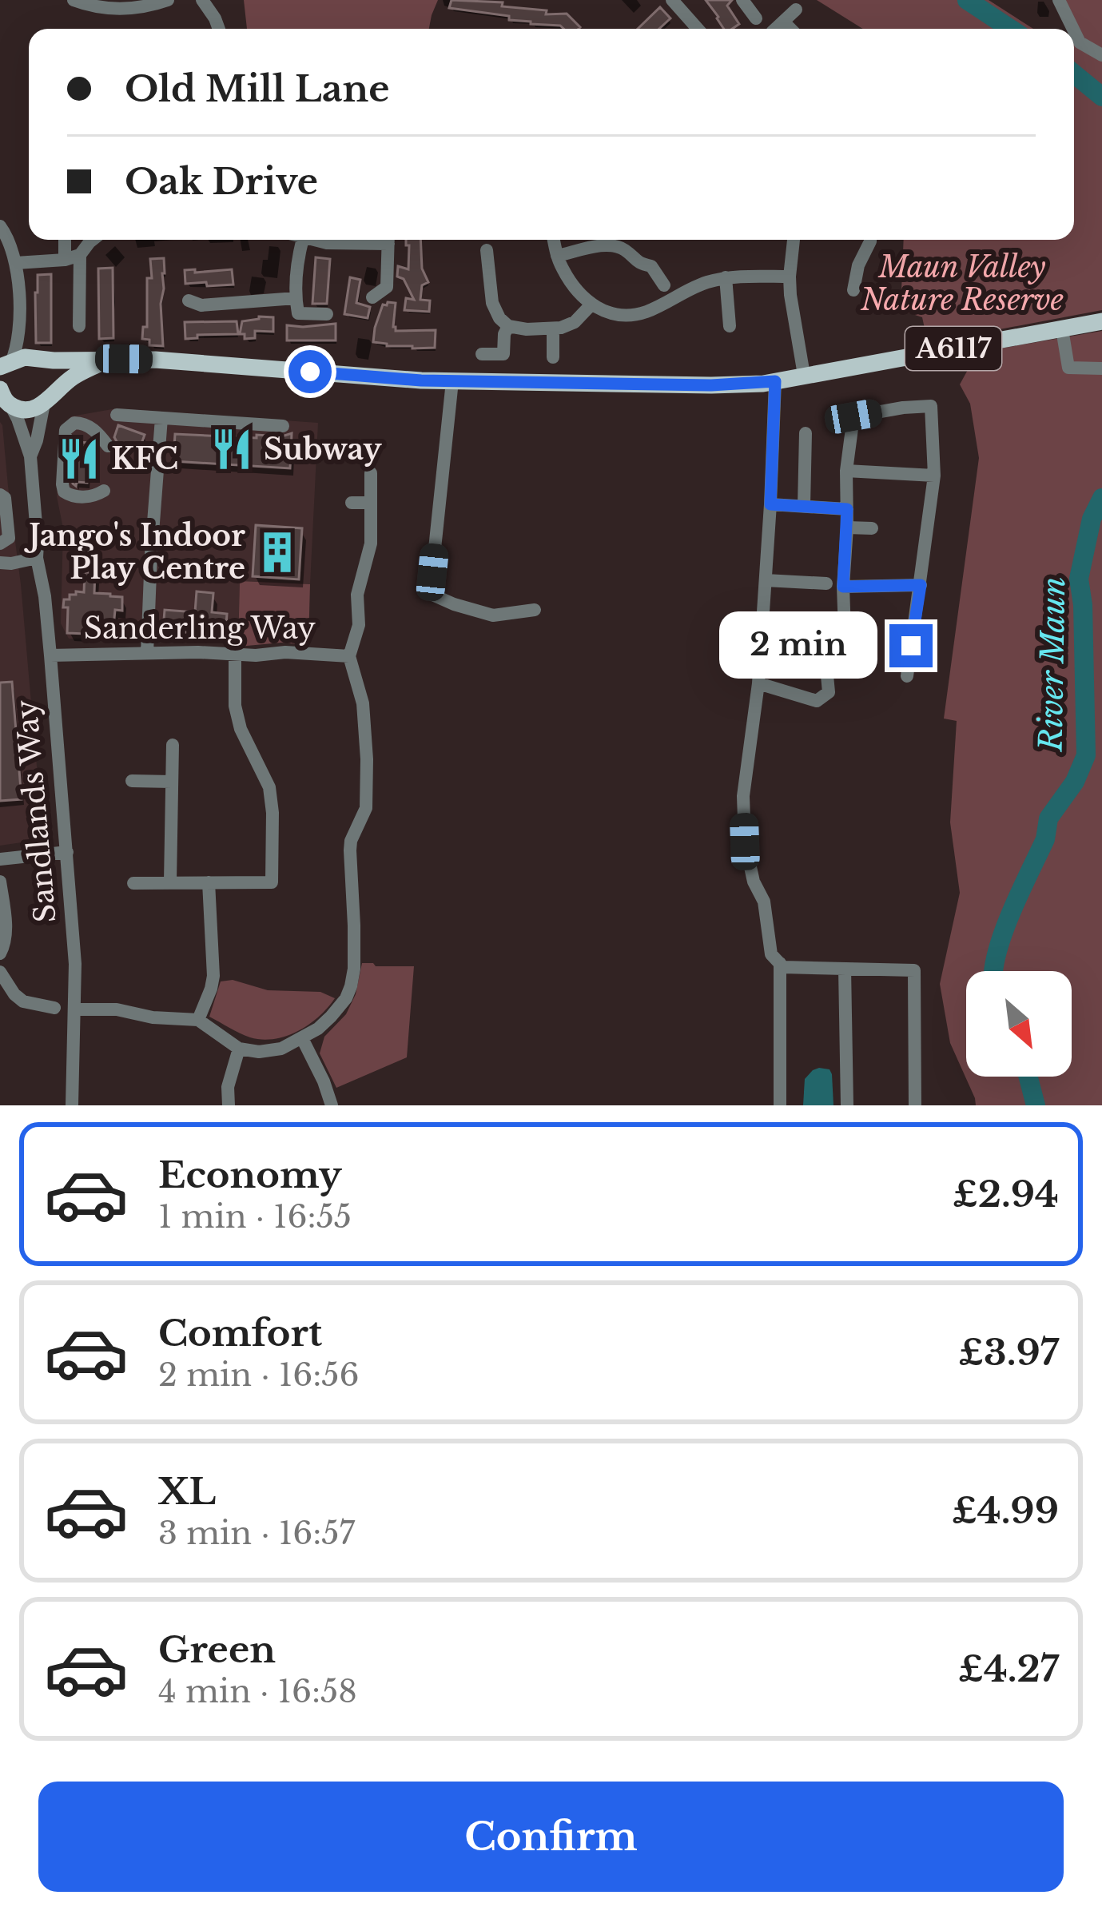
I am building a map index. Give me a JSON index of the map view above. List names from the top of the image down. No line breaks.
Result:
{"streets":{"main road":["A6117"],"street":["Sanderling Way","Sandlands Way"]},"crossings":[["Sanderling Way","Sandlands Way"]],"water":["River Maun"],"parks":["Maun Valley Nature Reserve"],"places":{"restaurant":["Subway","KFC"],"building":["Jango's Indoor Play Centre"]},"north":"bottom right","page":{"banner":["Old Mill Lane","Oak Drive"],"bubble":"2 min","list":[{"name":"Economy","note":"1 min · 16:55","value":"£2.94"},{"name":"Comfort","note":"2 min · 16:56","value":"£3.97"},{"name":"XL","note":"3 min · 16:57","value":"£4.99"},{"name":"Green","note":"4 min · 16:58","value":"£4.27"}],"buttons":"Confirm"}}
